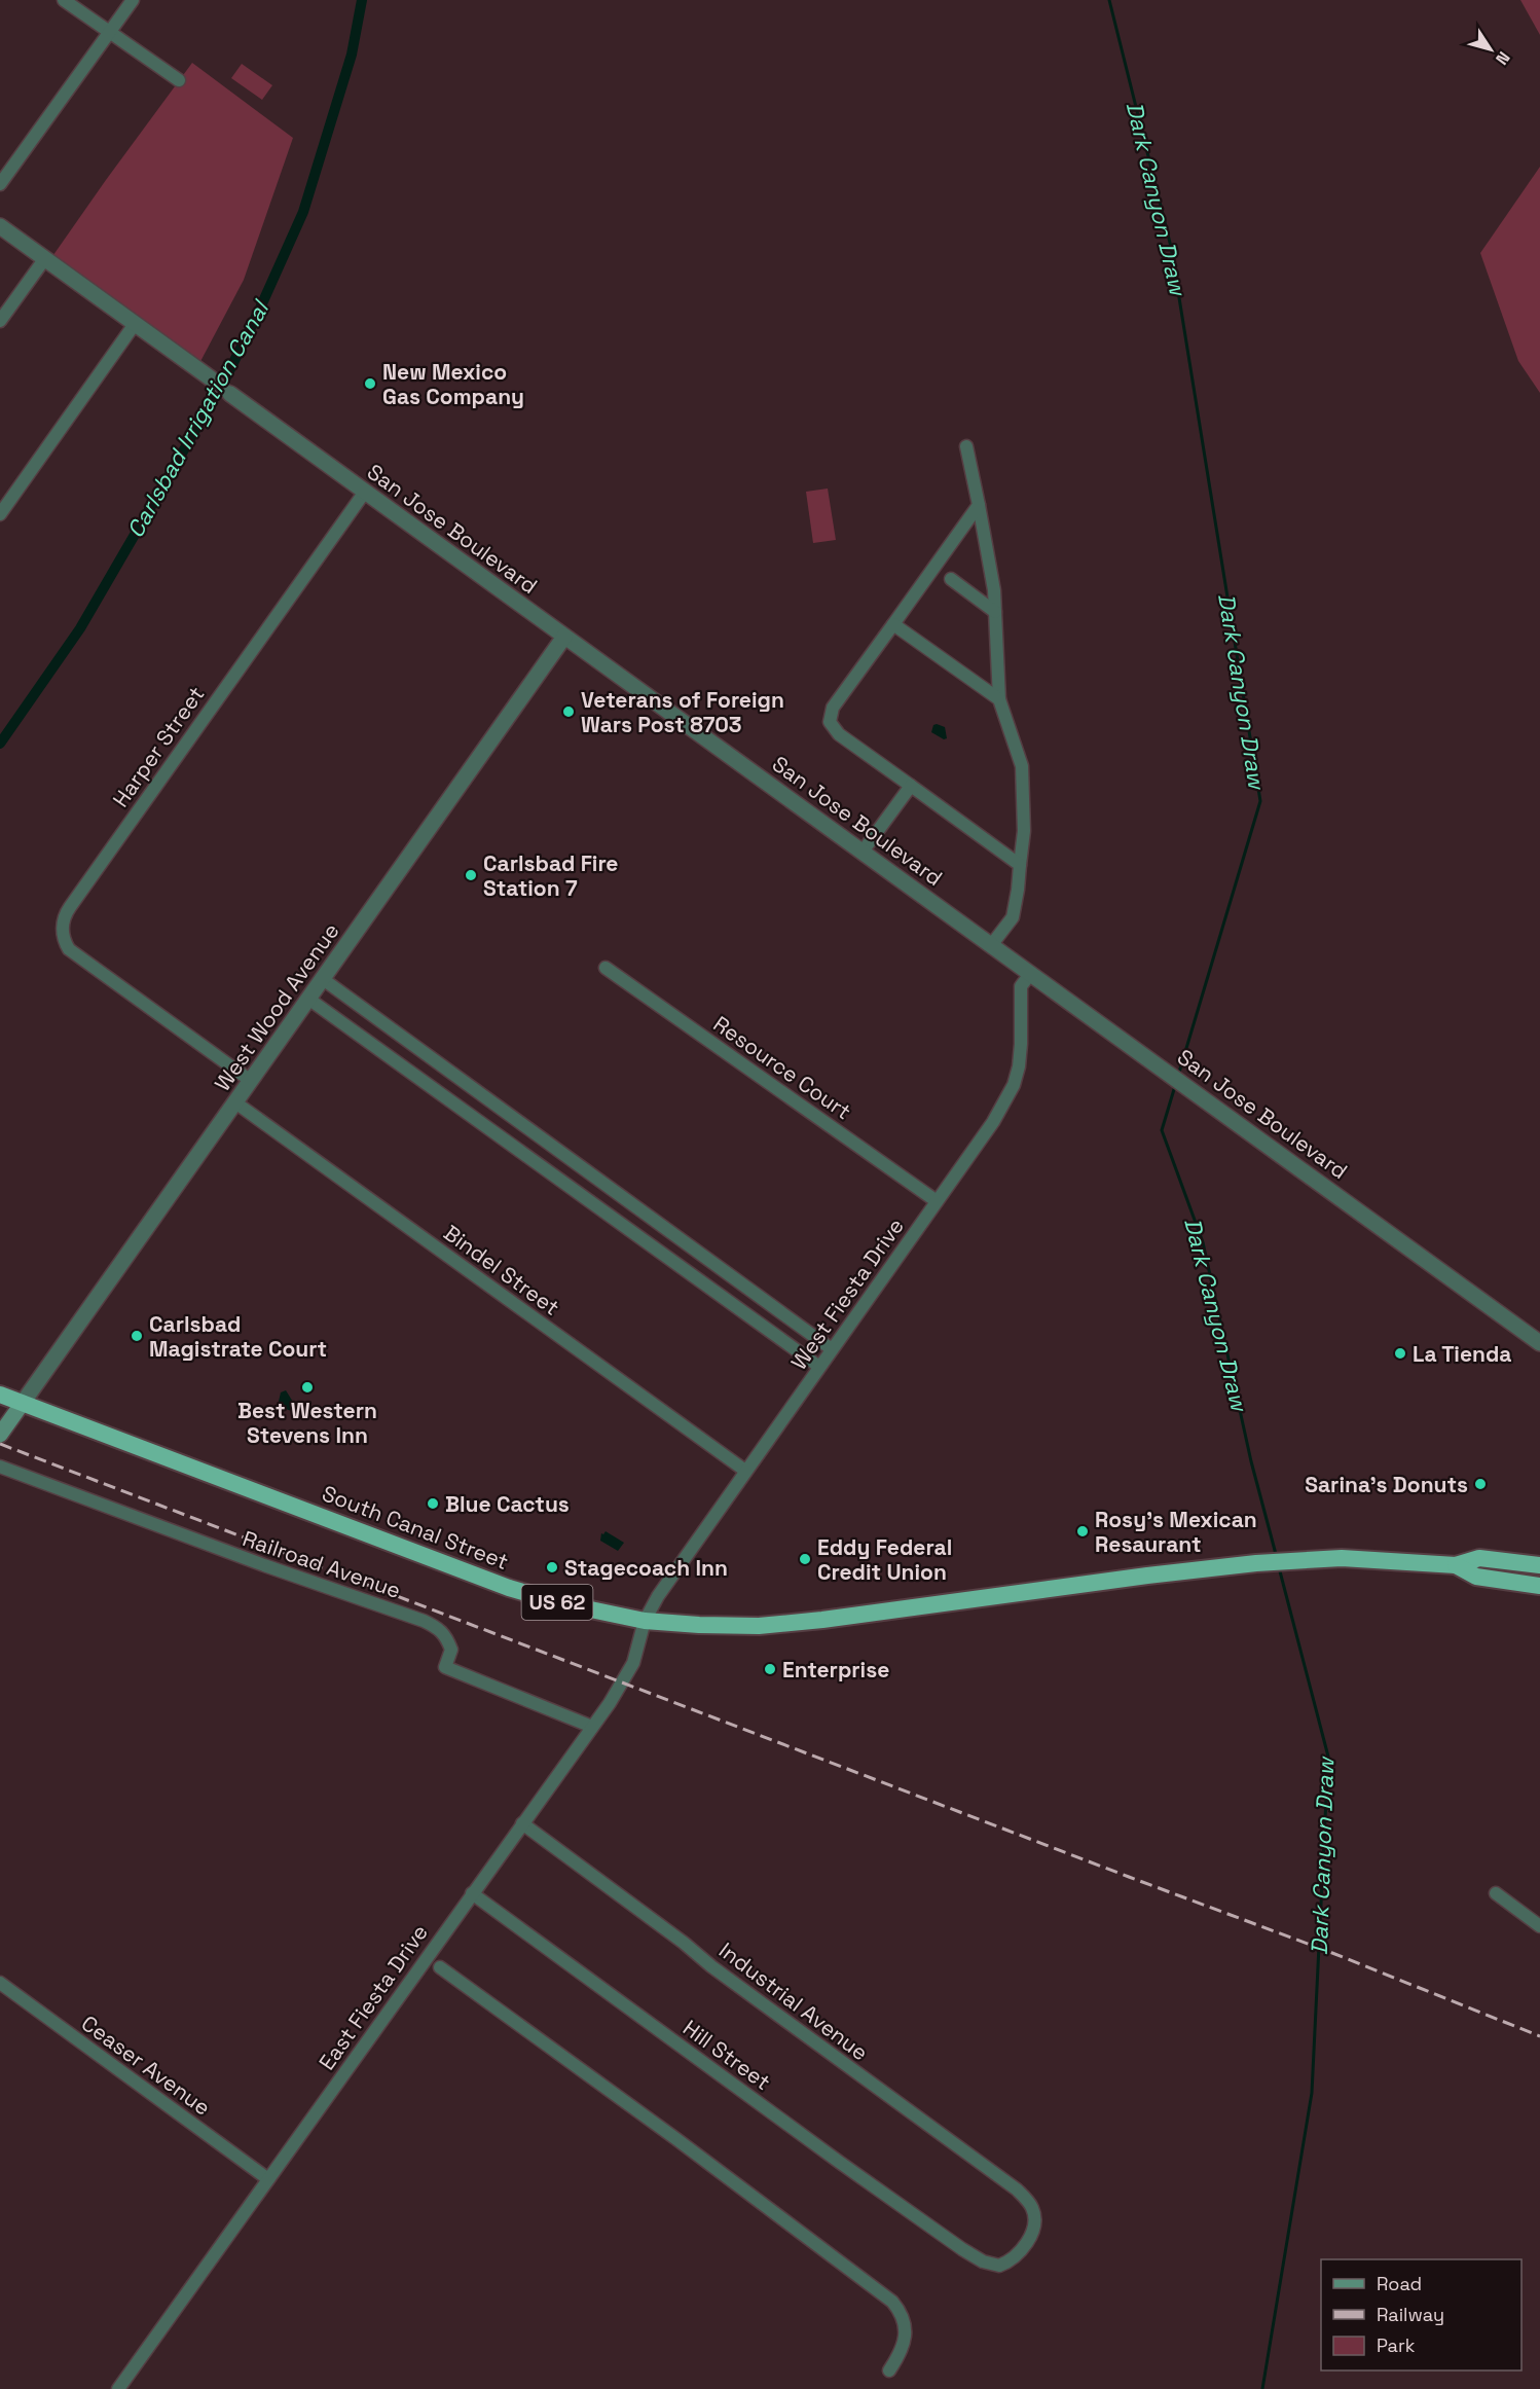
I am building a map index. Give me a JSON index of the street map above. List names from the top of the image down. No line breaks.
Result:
{"streets":{"highway":["South Canal Street","US 62"],"street":["San Jose Boulevard","Harper Street","West Wood Avenue","Resource Court","Bindel Street","West Fiesta Drive","Railroad Avenue","East Fiesta Drive","Industrial Avenue","Hill Street","Ceaser Avenue"]},"crossings":[["San Jose Boulevard","Harper Street"],["San Jose Boulevard","West Wood Avenue"],["San Jose Boulevard","West Fiesta Drive"],["Harper Street","West Wood Avenue"],["West Wood Avenue","Bindel Street"],["West Wood Avenue","South Canal Street"],["Resource Court","West Fiesta Drive"],["Bindel Street","West Fiesta Drive"],["West Fiesta Drive","South Canal Street"],["West Fiesta Drive","East Fiesta Drive"],["South Canal Street","East Fiesta Drive"],["Railroad Avenue","East Fiesta Drive"],["East Fiesta Drive","Industrial Avenue"],["East Fiesta Drive","Hill Street"],["East Fiesta Drive","Ceaser Avenue"],["Industrial Avenue","Hill Street"]],"water":["Dark Canyon Draw","Carlsbad Irrigation Canal"],"places":["New Mexico Gas Company","Veterans of Foreign Wars Post 8703","Carlsbad Fire Station 7","Carlsbad Magistrate Court","La Tienda","Best Western Stevens Inn","Sarina's Donuts","Blue Cactus","Rosy's Mexican Resaurant","Eddy Federal Credit Union","Stagecoach Inn","Enterprise"],"legend":["Road","Railway","Park"],"north":"bottom right"}
